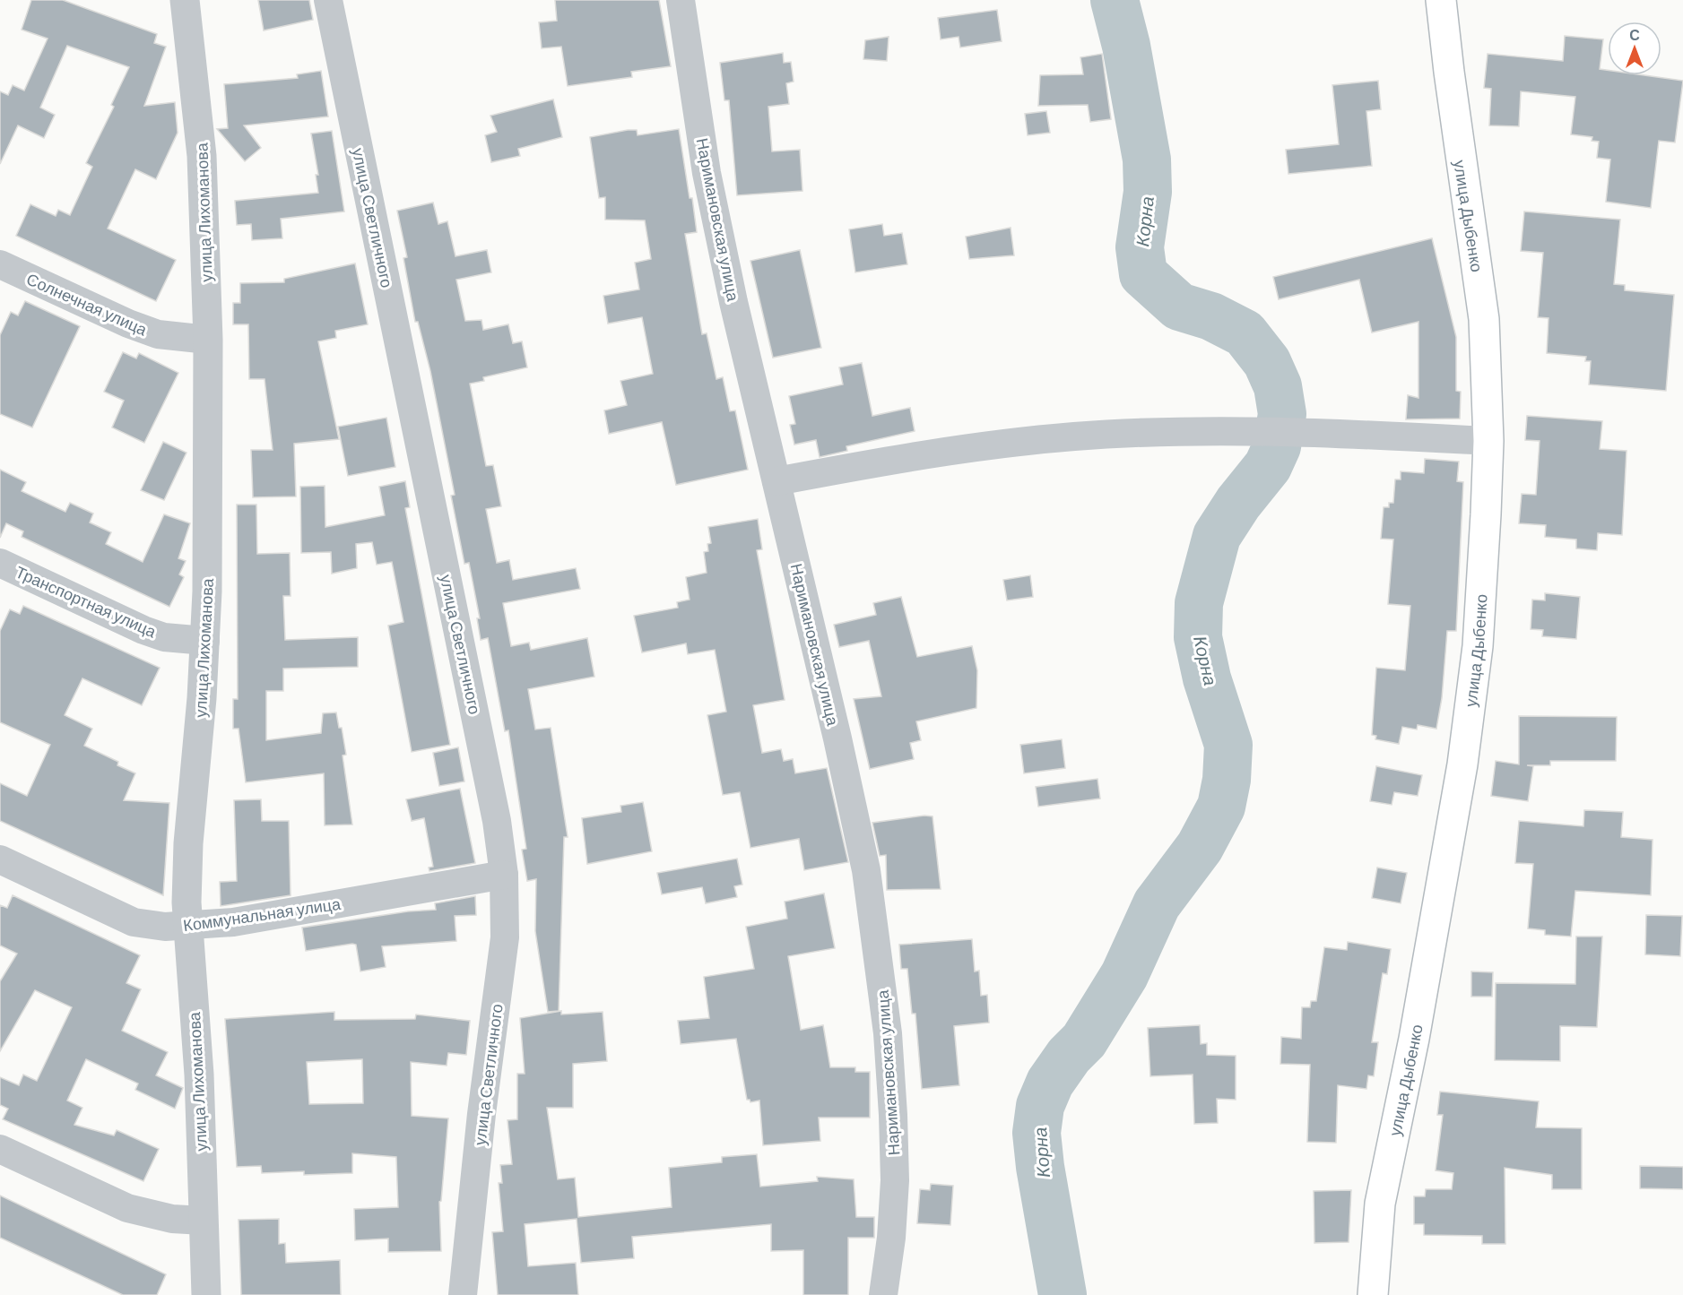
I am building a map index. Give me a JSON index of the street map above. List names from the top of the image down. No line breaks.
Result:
{"streets":{"main road":["улица Дыбенко"],"street":["улица Лихоманова","улица Светличного","Наримановская улица","Солнечная улица","Транспортная улица","Коммунальная улица"]},"crossings":[["улица Лихоманова","Солнечная улица"],["улица Лихоманова","Транспортная улица"],["улица Лихоманова","Коммунальная улица"],["улица Светличного","Коммунальная улица"]],"water":["Корна"],"north":"top"}
